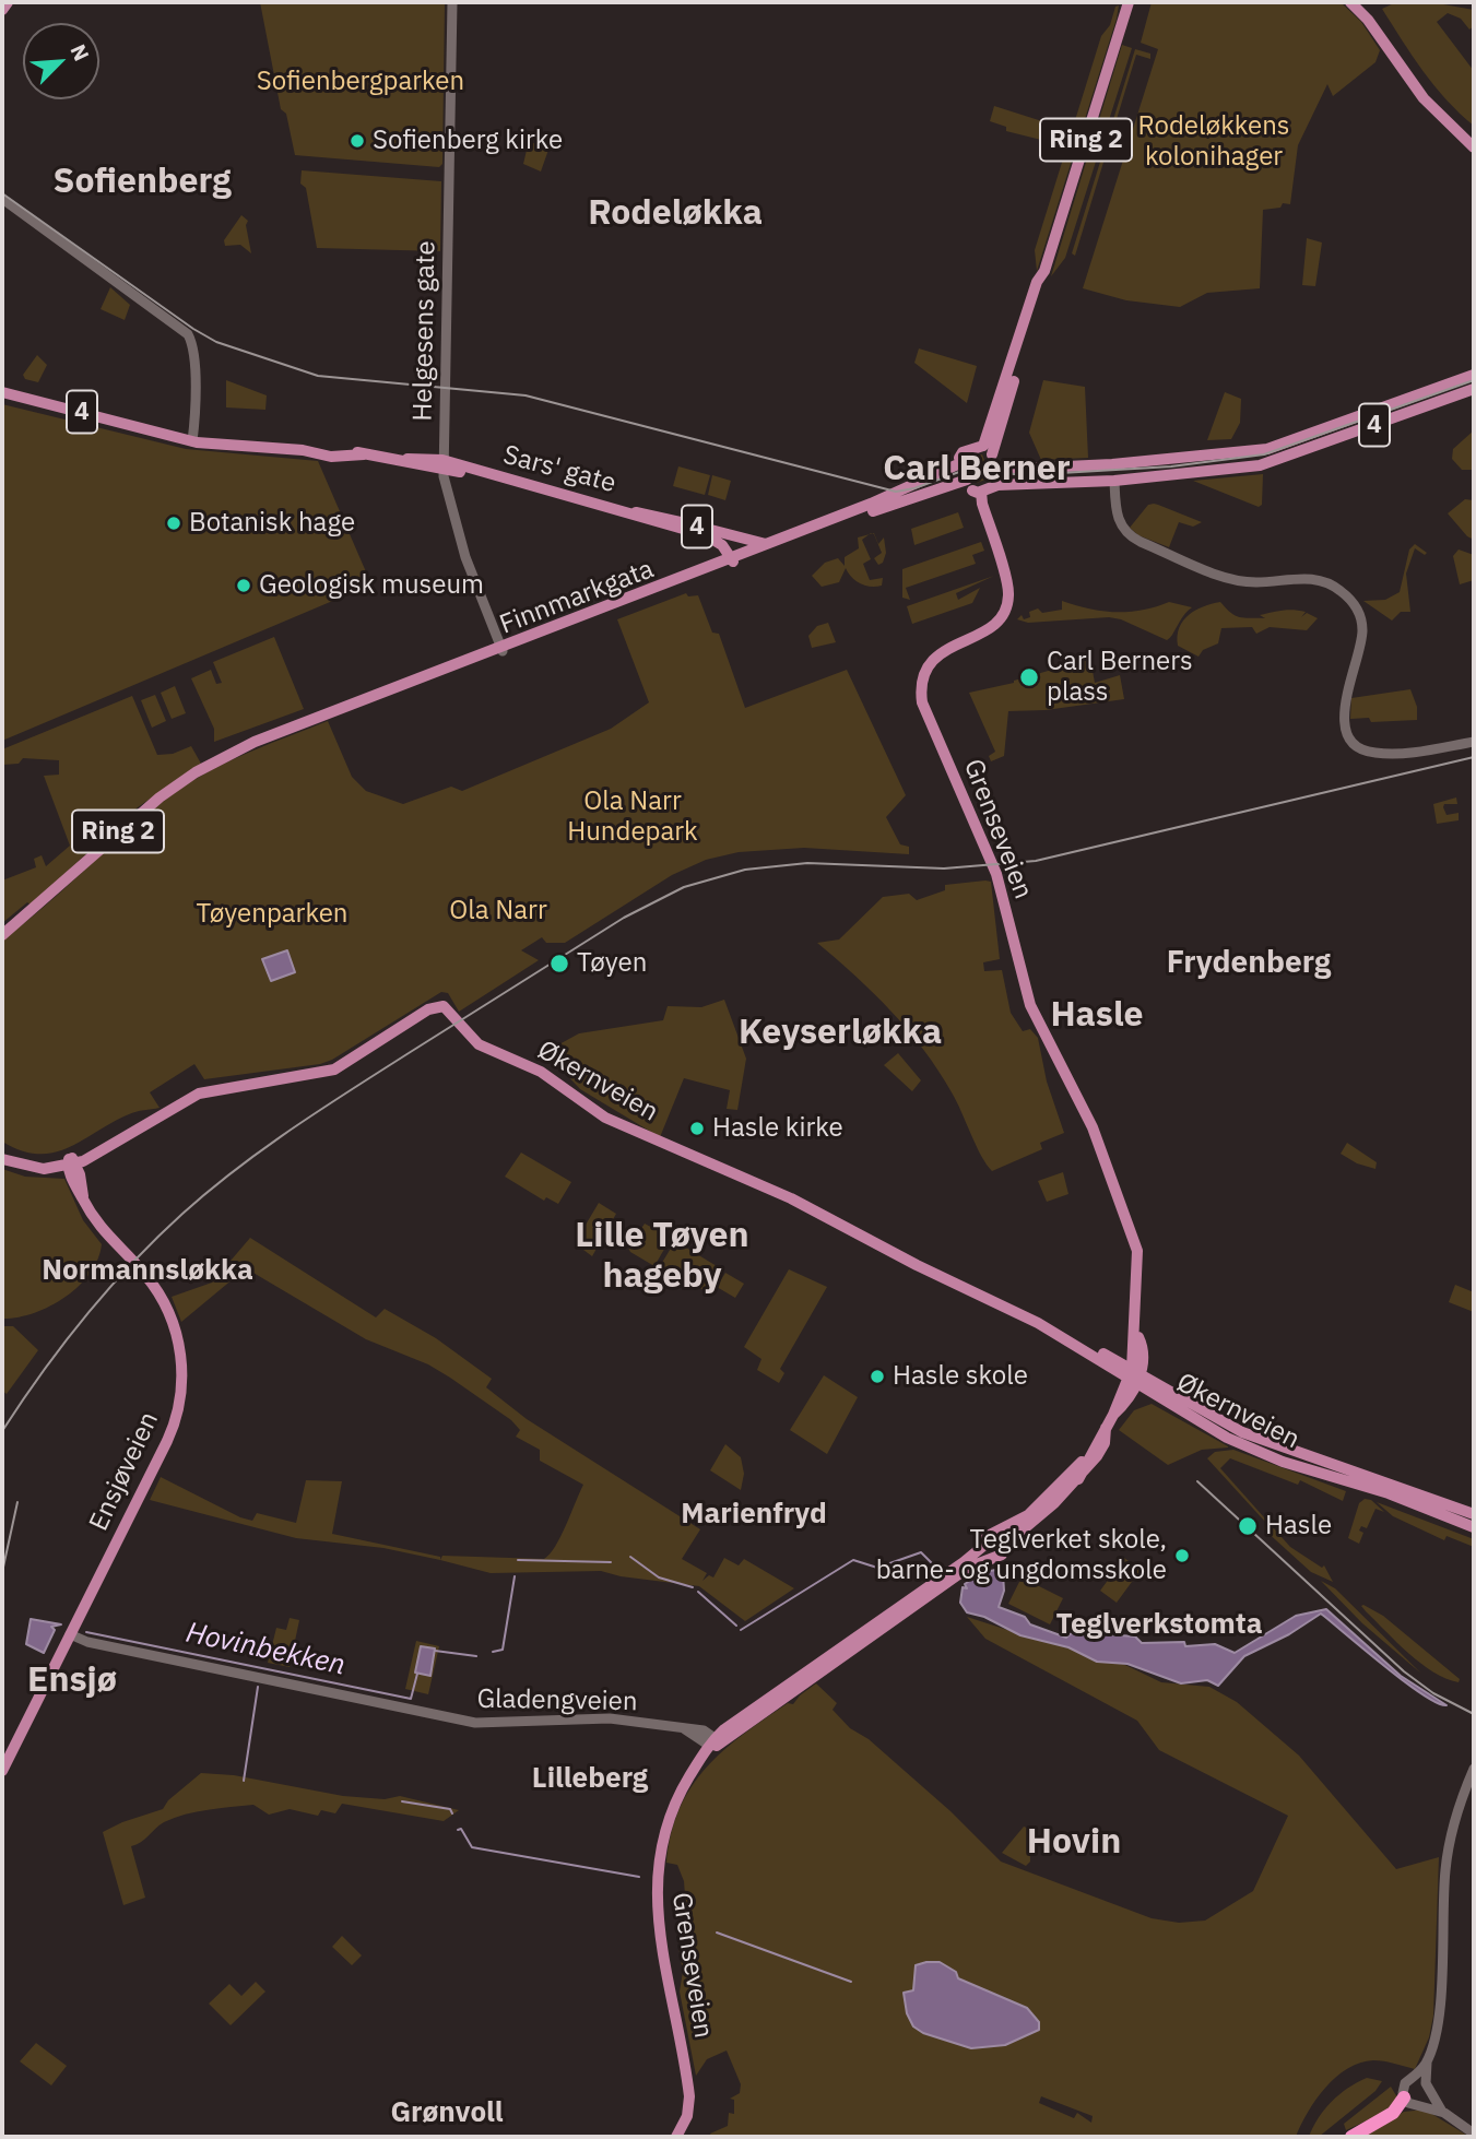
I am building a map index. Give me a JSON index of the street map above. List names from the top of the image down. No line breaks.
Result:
{"streets":{"main road":["Ring 2","4","Sars' gate","Finnmarkgata","Grenseveien","Økernveien","Ensjøveien"],"street":["Helgesens gate","Gladengveien"]},"crossings":[["Ring 2","4"],["Ring 2","Finnmarkgata"],["Ring 2","Grenseveien"],["Helgesens gate","Sars' gate"],["Helgesens gate","Finnmarkgata"],["4","Sars' gate"],["4","Finnmarkgata"],["Sars' gate","Finnmarkgata"],["Finnmarkgata","Grenseveien"],["Grenseveien","Økernveien"],["Grenseveien","Gladengveien"],["Økernveien","Ensjøveien"],["Ensjøveien","Gladengveien"]],"districts":["Sofienberg","Rodeløkka","Carl Berner","Frydenberg","Hasle","Keyserløkka","Lille Tøyen hageby","Normannsløkka","Marienfryd","Teglverkstomta","Ensjø","Lilleberg","Hovin","Grønvoll"],"water":["Hovinbekken"],"parks":["Sofienbergparken","Rodeløkkens kolonihager","Ola Narr Hundepark","Ola Narr","Tøyenparken"],"places":["Sofienberg kirke","Botanisk hage","Geologisk museum","Carl Berners plass","Tøyen","Hasle kirke","Hasle skole","Hasle","Teglverket skole, barne- og ungdomsskole"],"north":"top right"}
